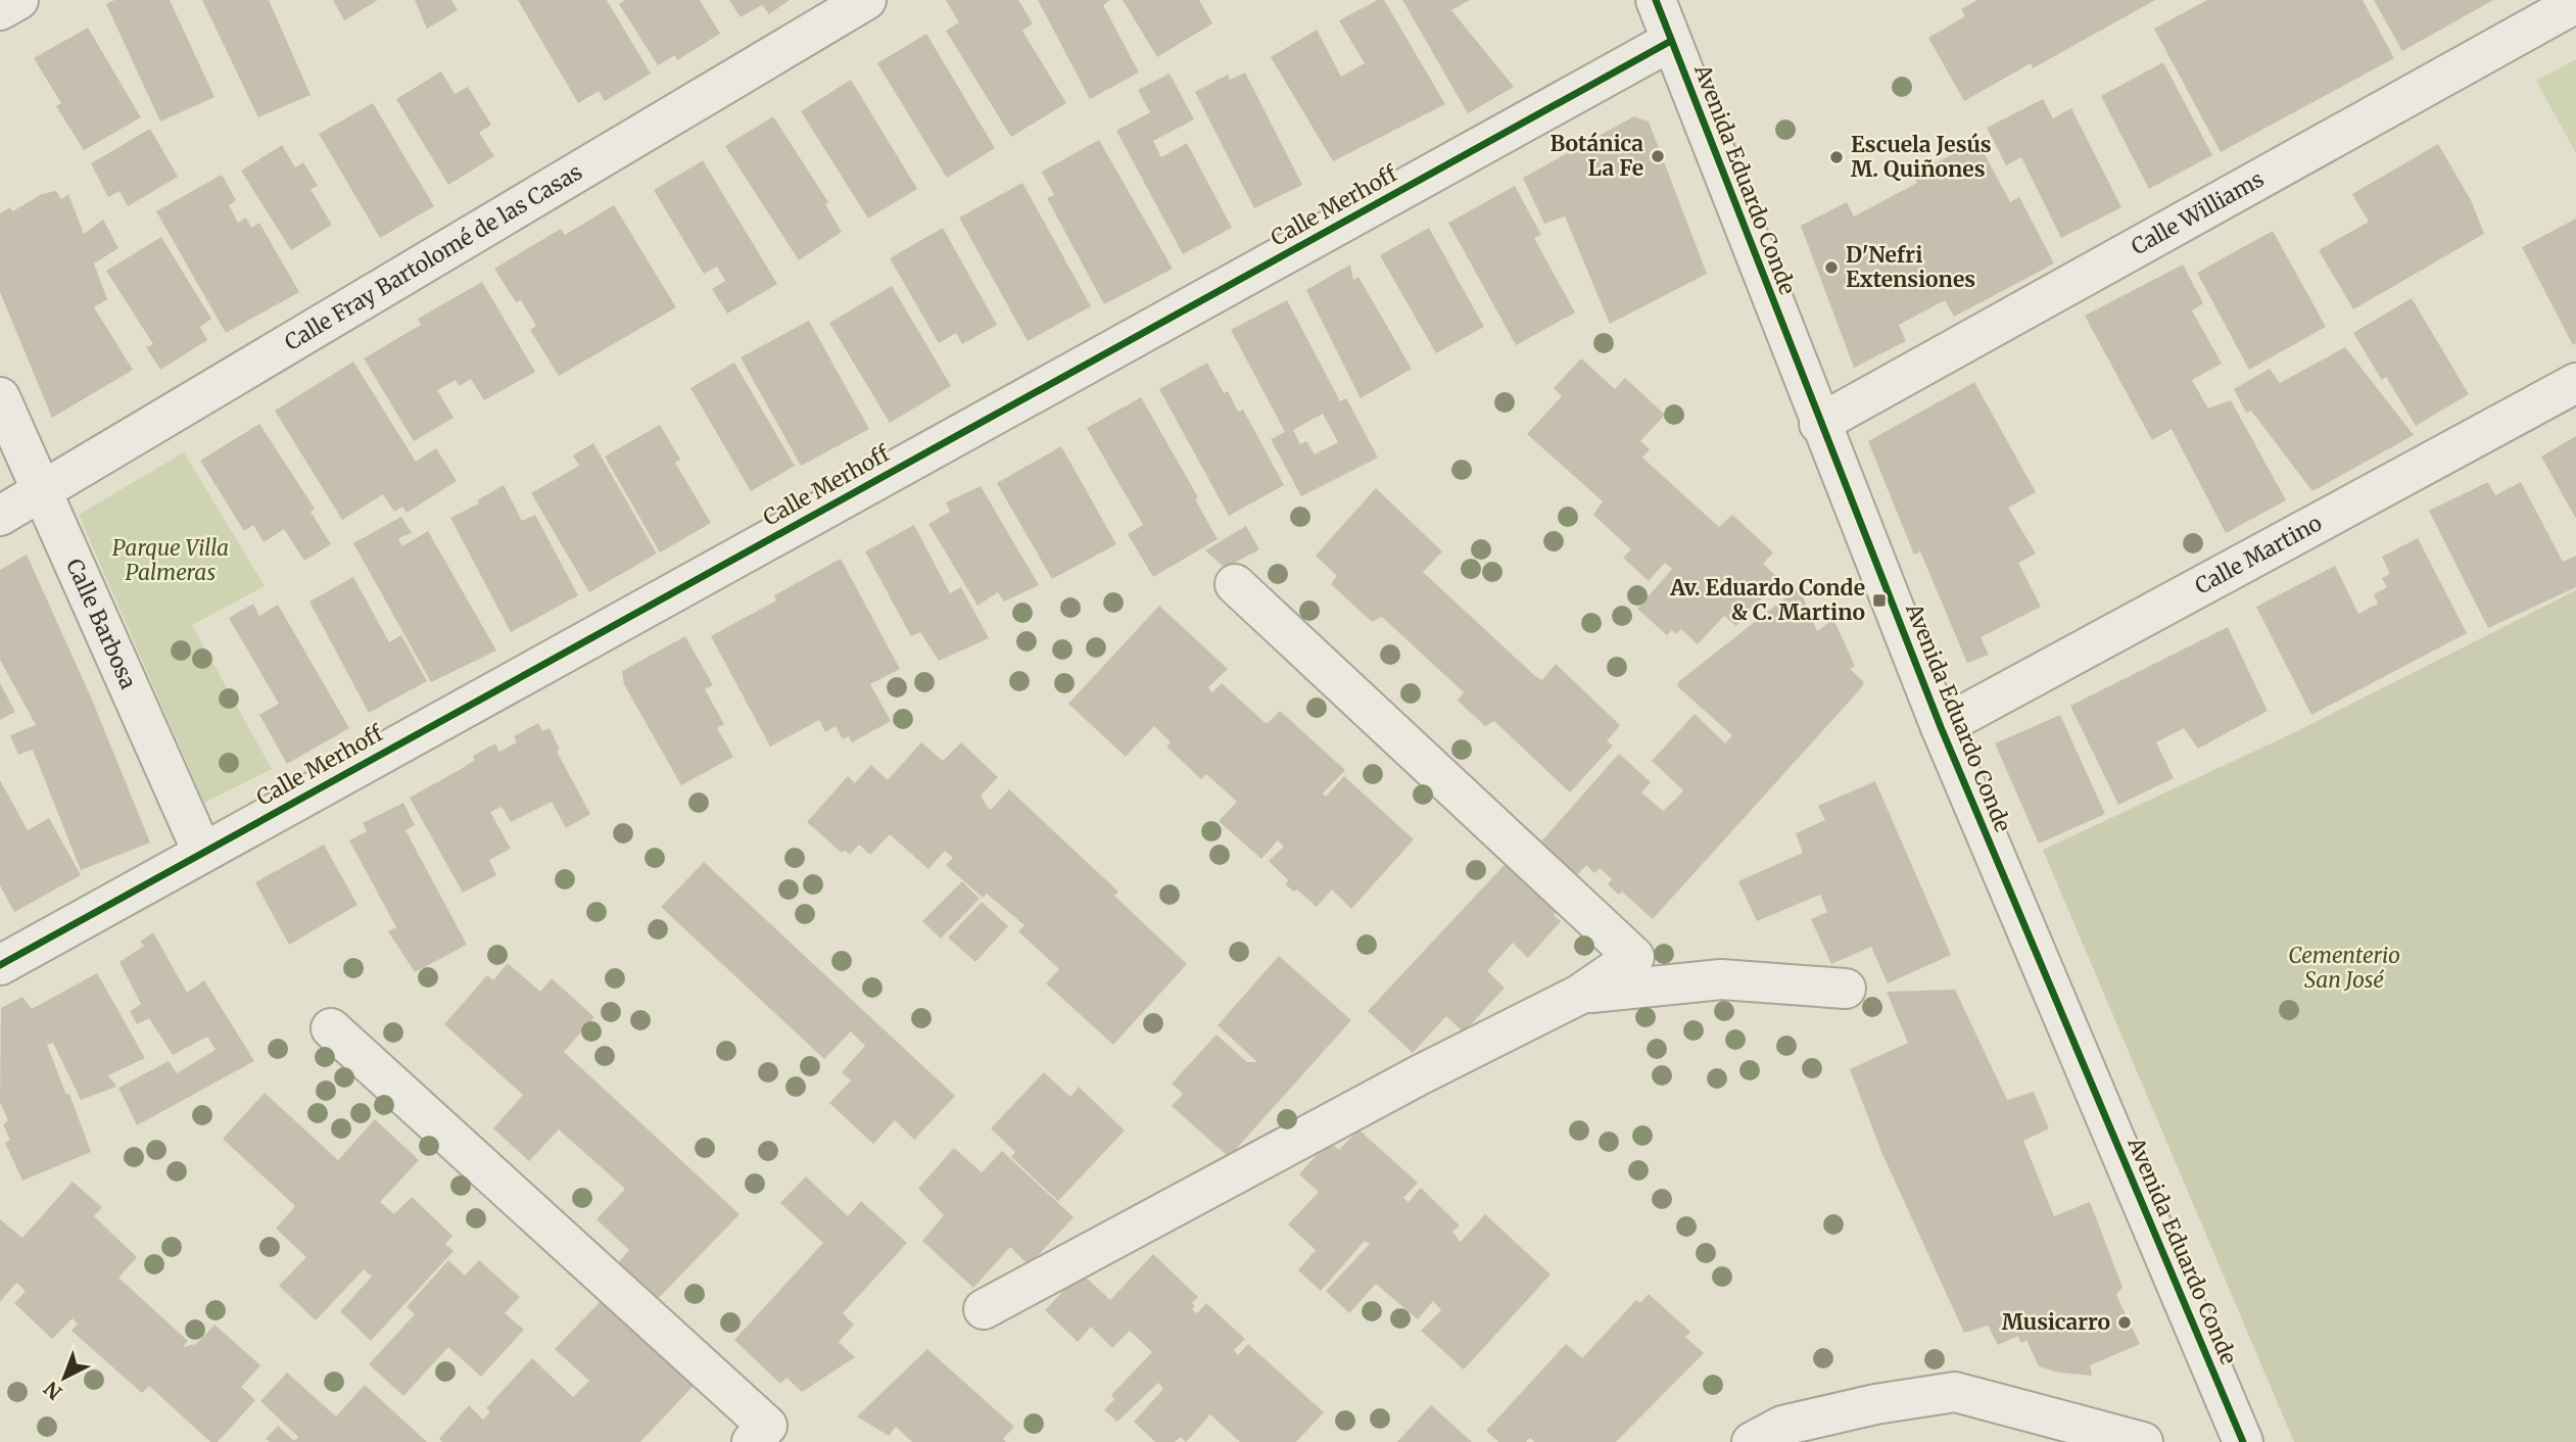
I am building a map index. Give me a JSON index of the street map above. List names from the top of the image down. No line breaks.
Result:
{"streets":{"street":["Avenida Eduardo Conde","Calle Merhoff","Calle Williams","Calle Fray Bartolomé de las Casas","Calle Martino","Calle Barbosa"]},"crossings":[["Avenida Eduardo Conde","Calle Merhoff"],["Avenida Eduardo Conde","Calle Williams"],["Avenida Eduardo Conde","Calle Martino"],["Calle Merhoff","Calle Barbosa"],["Calle Fray Bartolomé de las Casas","Calle Barbosa"]],"parks":["Parque Villa Palmeras","Cementerio San José"],"places":{"other":["Botánica La Fe","Escuela Jesús M. Quiñones","D'Nefri Extensiones","Musicarro"],"transit":["Av. Eduardo Conde & C. Martino"]},"north":"bottom left"}
